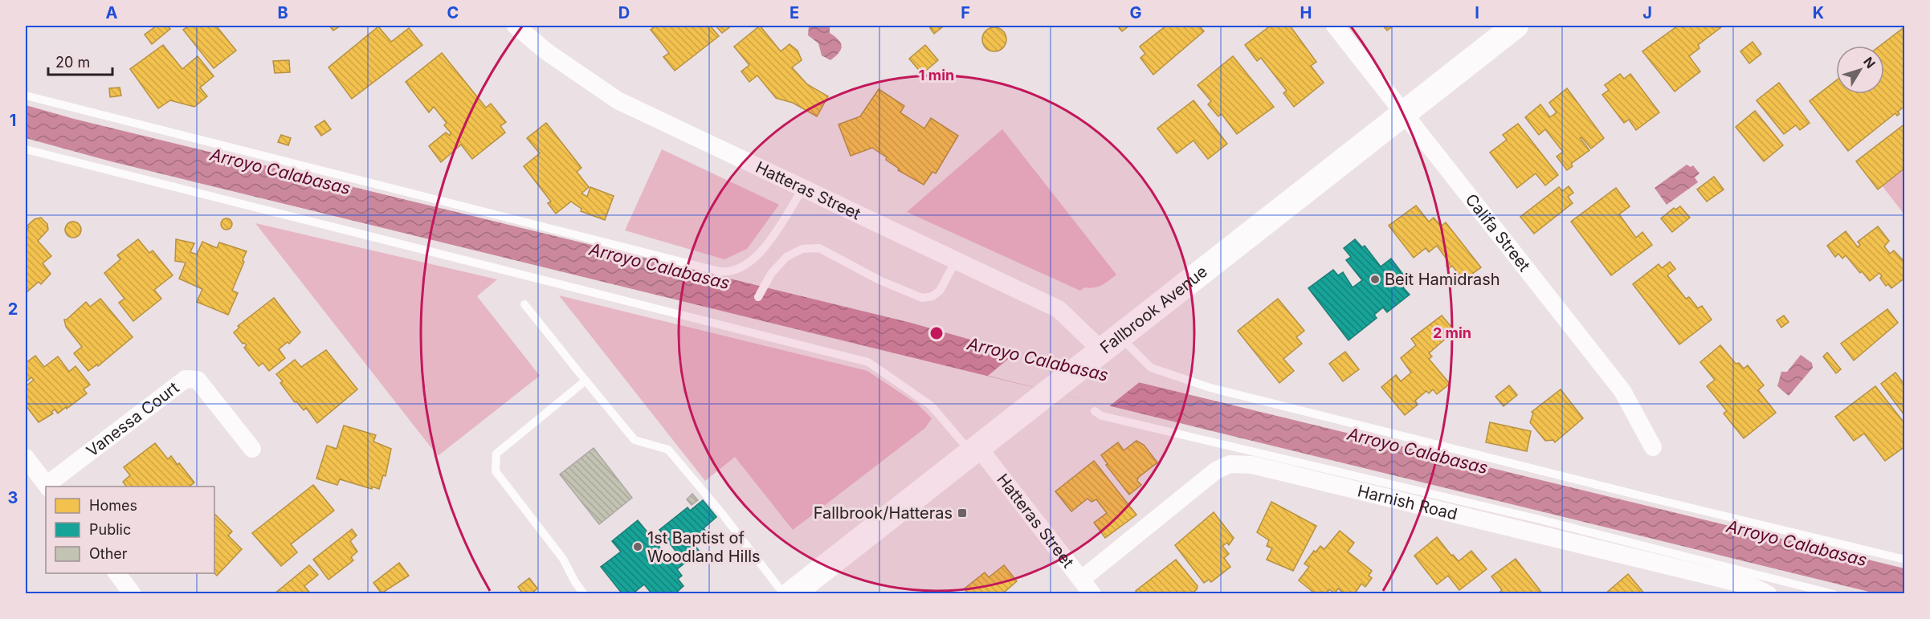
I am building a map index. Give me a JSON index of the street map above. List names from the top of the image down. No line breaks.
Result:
{"streets":{"main road":["Fallbrook Avenue"],"street":["Hatteras Street","Califa Street","Vanessa Court","Harnish Road"]},"crossings":[["Hatteras Street","Fallbrook Avenue"],["Hatteras Street","Harnish Road"],["Califa Street","Fallbrook Avenue"]],"water":["Arroyo Calabasas"],"places":{"other":["Beit Hamidrash","1st Baptist of Woodland Hills"],"transit":["Fallbrook/Hatteras"]},"legend":["Homes","Public","Other"],"scale_bar":"20 m","north":"top right","grid":{"columns":["A","B","C","D","E","F","G","H","I","J","K"],"rows":["1","2","3"]},"rings":["1 min","2 min"]}
